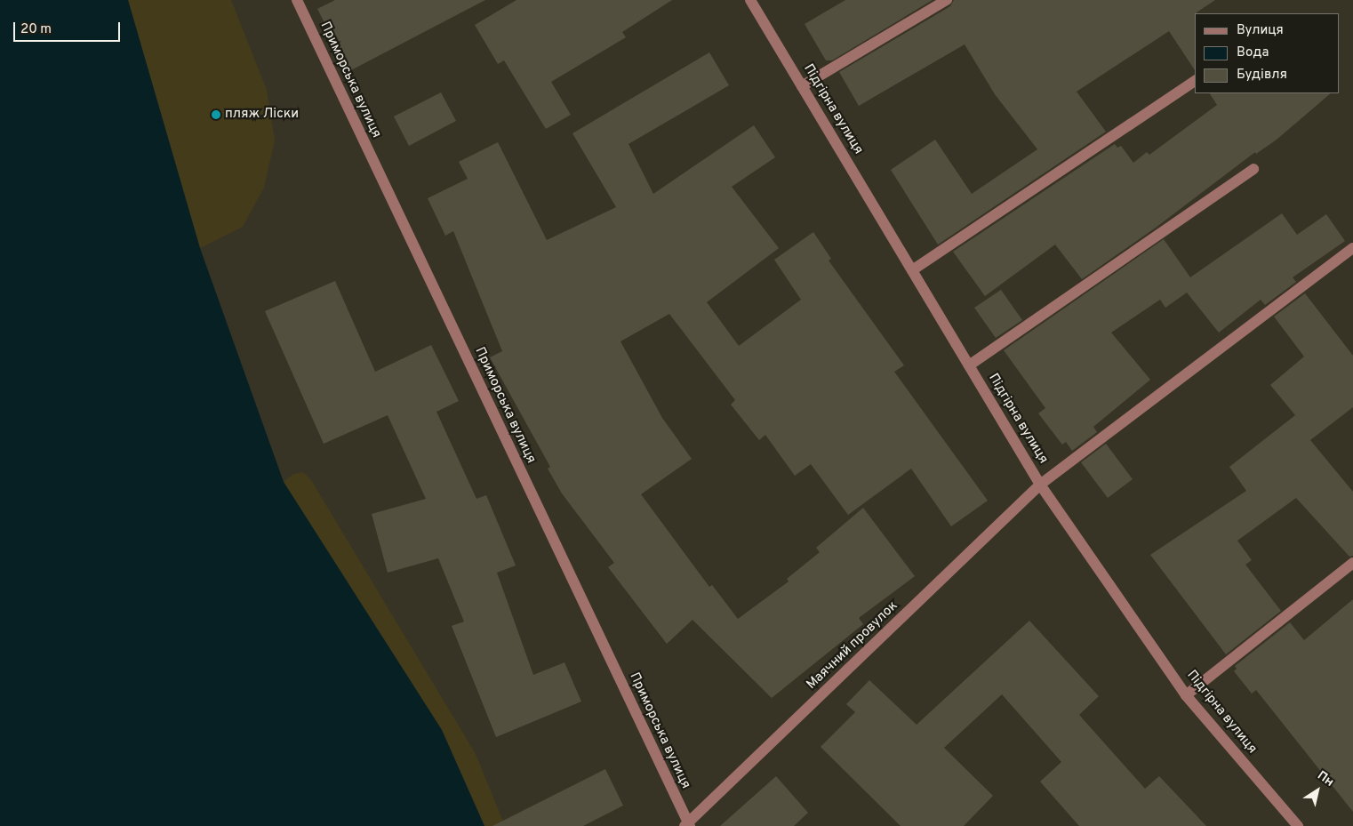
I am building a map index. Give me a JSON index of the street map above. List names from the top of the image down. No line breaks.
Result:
{"streets":{"street":["Приморська вулиця","Підгірна вулиця","Маячний провулок"]},"crossings":[["Приморська вулиця","Маячний провулок"],["Підгірна вулиця","Маячний провулок"]],"places":["пляж Ліски"],"legend":["Вулиця","Вода","Будівля"],"scale_bar":"20 m","north":"top right"}
